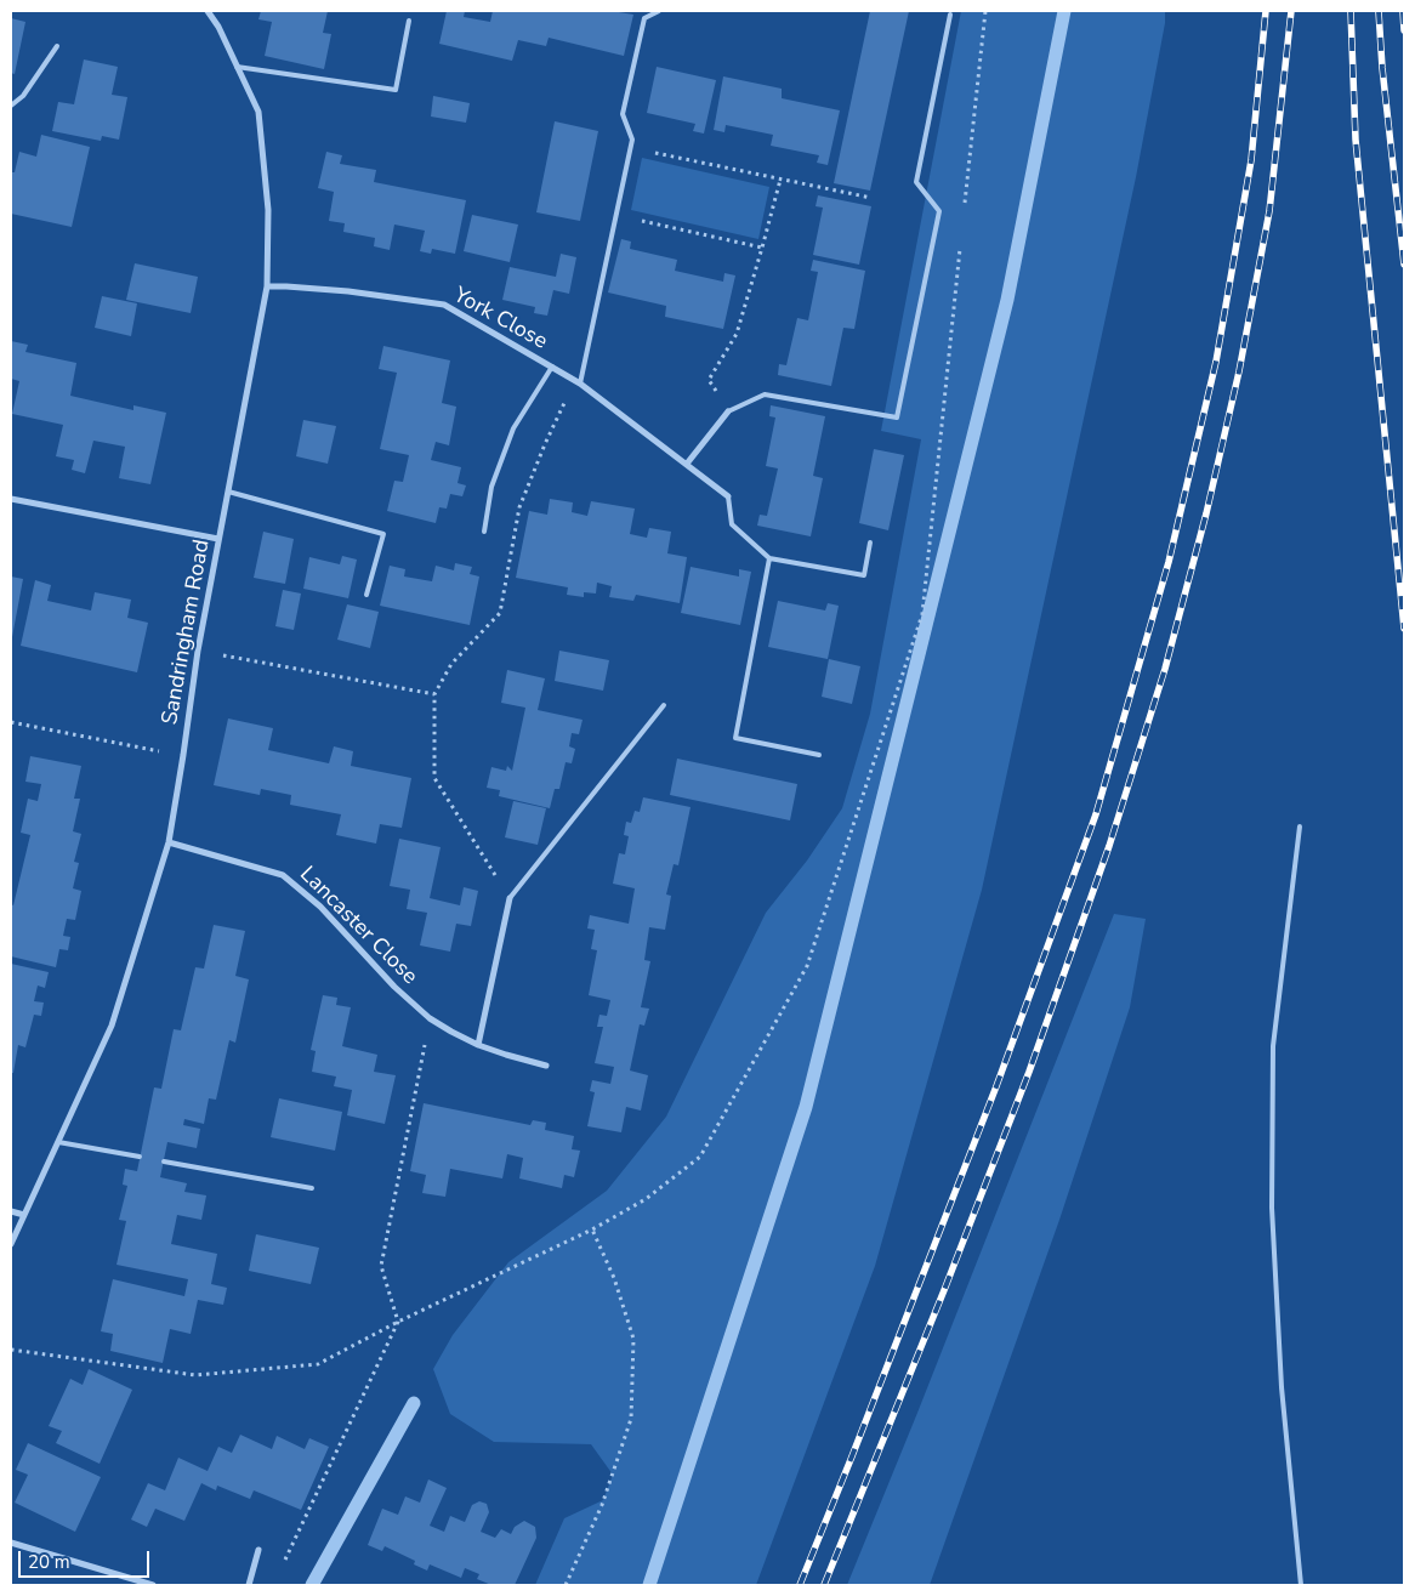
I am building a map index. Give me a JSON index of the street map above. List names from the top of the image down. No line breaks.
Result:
{"streets":{"street":["York Close","Sandringham Road","Lancaster Close"]},"crossings":[["York Close","Sandringham Road"],["Sandringham Road","Lancaster Close"]],"scale_bar":"20 m"}
